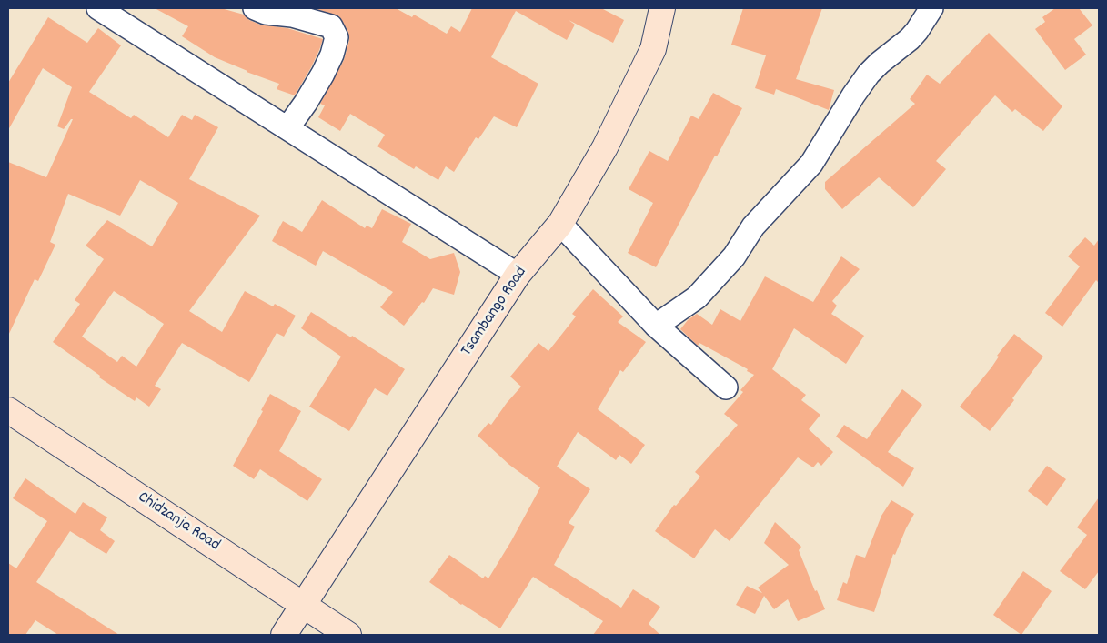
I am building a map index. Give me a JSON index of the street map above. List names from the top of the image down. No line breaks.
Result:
{"streets":{"street":["Tsambango Road","Chidzanja Road"]},"crossings":[["Tsambango Road","Chidzanja Road"]]}
